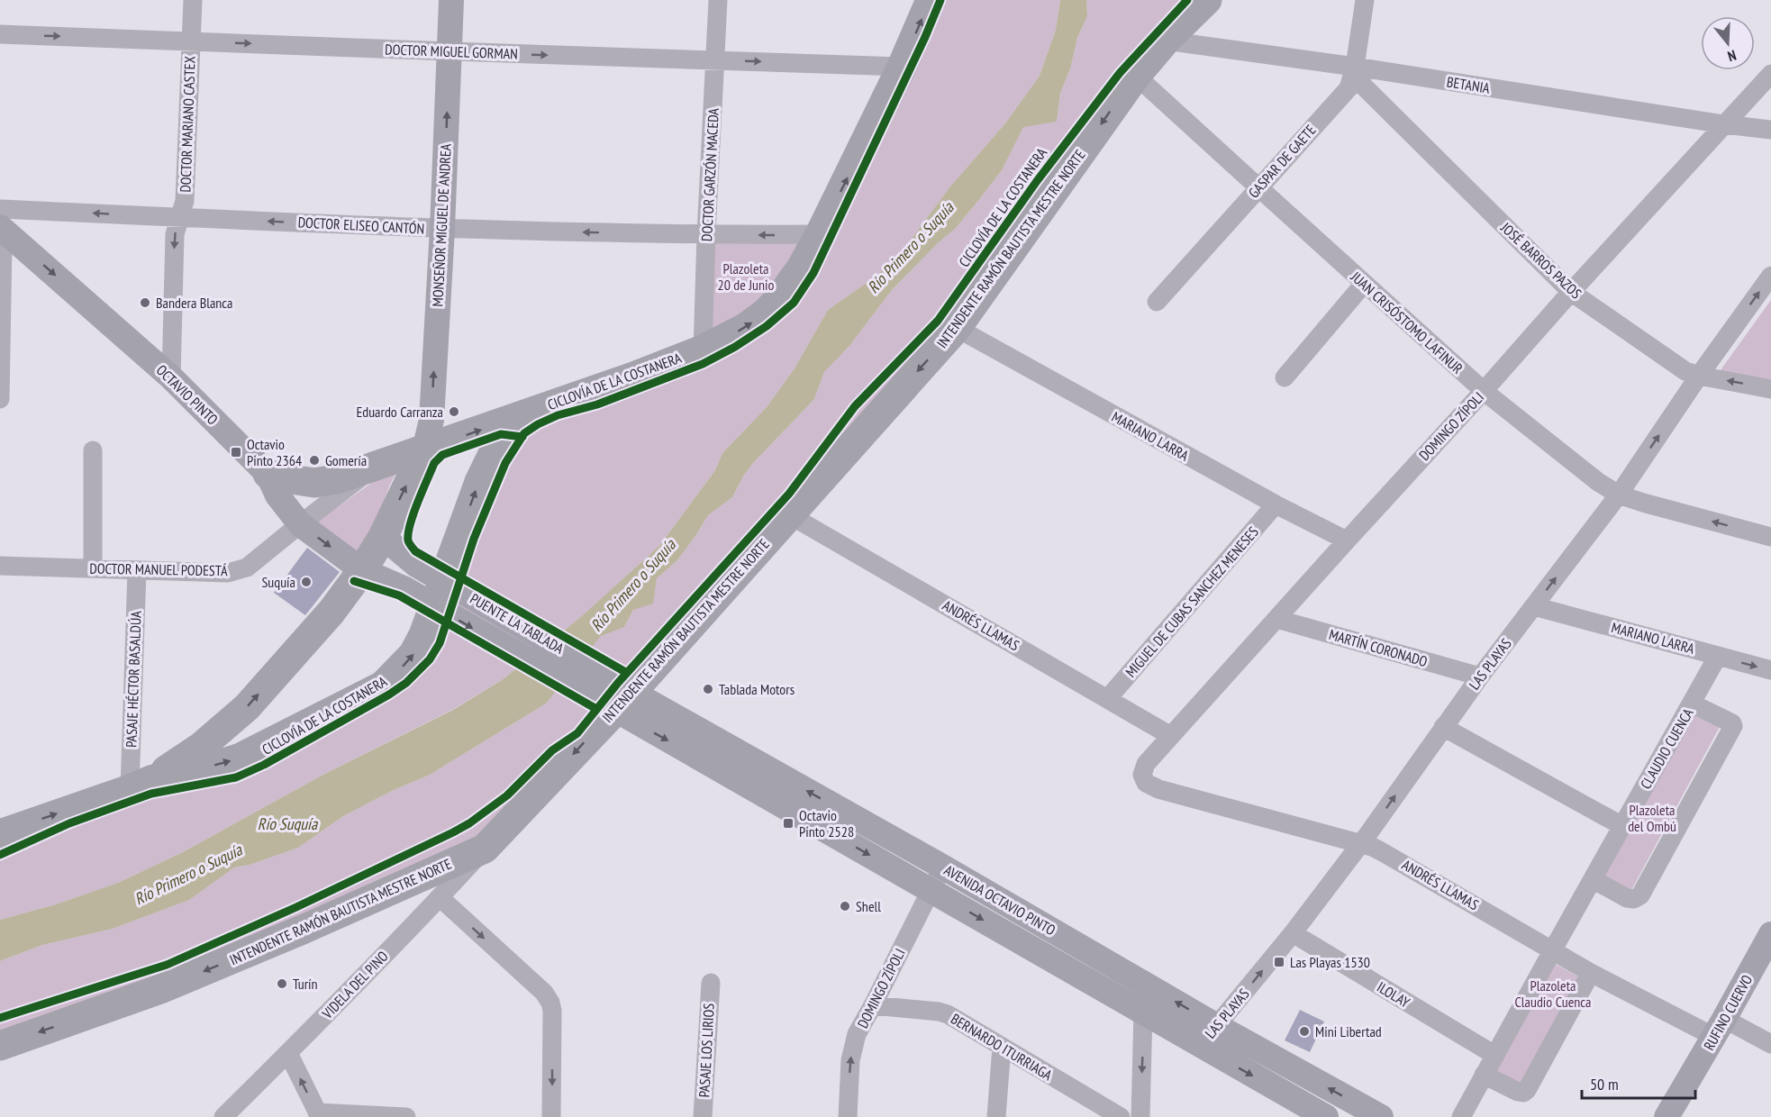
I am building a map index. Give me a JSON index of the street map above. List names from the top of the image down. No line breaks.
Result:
{"streets":{"main road":["MONSEÑOR MIGUEL DE ANDREA","INTENDENTE RAMÓN BAUTISTA MESTRE NORTE","OCTAVIO PINTO","PUENTE LA TABLADA","AVENIDA OCTAVIO PINTO","RUFINO CUERVO"],"street":["DOCTOR MIGUEL GORMAN","BETANIA","DOCTOR MARIANO CASTEX","GASPAR DE GAETE","DOCTOR GARZÓN MACEDA","DOCTOR ELISEO CANTÓN","JOSÉ BARROS PAZOS","JUAN CRISÓSTOMO LAFINUR","DOMINGO ZÍPOLI","MARIANO LARRA","DOCTOR MANUEL PODESTÁ","MIGUEL DE CUBAS SANCHEZ MENESES","ANDRÉS LLAMAS","MARTÍN CORONADO","LAS PLAYAS","PASAJE HÉCTOR BASALDÚA","CLAUDIO CUENCA","VIDELA DEL PINO","ILOLAY","BERNARDO ITURRIAGA","PASAJE LOS LIRIOS"],"cycle path":["CICLOVÍA DE LA COSTANERA"]},"crossings":[["DOCTOR MIGUEL GORMAN","DOCTOR MARIANO CASTEX"],["DOCTOR MIGUEL GORMAN","DOCTOR GARZÓN MACEDA"],["DOCTOR MIGUEL GORMAN","MONSEÑOR MIGUEL DE ANDREA"],["BETANIA","GASPAR DE GAETE"],["BETANIA","INTENDENTE RAMÓN BAUTISTA MESTRE NORTE"],["BETANIA","JOSÉ BARROS PAZOS"],["BETANIA","DOMINGO ZÍPOLI"],["DOCTOR MARIANO CASTEX","DOCTOR ELISEO CANTÓN"],["DOCTOR MARIANO CASTEX","OCTAVIO PINTO"],["GASPAR DE GAETE","JOSÉ BARROS PAZOS"],["GASPAR DE GAETE","JUAN CRISÓSTOMO LAFINUR"],["DOCTOR GARZÓN MACEDA","DOCTOR ELISEO CANTÓN"],["DOCTOR ELISEO CANTÓN","MONSEÑOR MIGUEL DE ANDREA"],["INTENDENTE RAMÓN BAUTISTA MESTRE NORTE","JUAN CRISÓSTOMO LAFINUR"],["INTENDENTE RAMÓN BAUTISTA MESTRE NORTE","MARIANO LARRA"],["INTENDENTE RAMÓN BAUTISTA MESTRE NORTE","PUENTE LA TABLADA"],["INTENDENTE RAMÓN BAUTISTA MESTRE NORTE","ANDRÉS LLAMAS"],["INTENDENTE RAMÓN BAUTISTA MESTRE NORTE","AVENIDA OCTAVIO PINTO"],["INTENDENTE RAMÓN BAUTISTA MESTRE NORTE","VIDELA DEL PINO"],["JOSÉ BARROS PAZOS","DOMINGO ZÍPOLI"],["JOSÉ BARROS PAZOS","LAS PLAYAS"],["JUAN CRISÓSTOMO LAFINUR","DOMINGO ZÍPOLI"],["JUAN CRISÓSTOMO LAFINUR","LAS PLAYAS"],["OCTAVIO PINTO","DOCTOR MANUEL PODESTÁ"],["OCTAVIO PINTO","PUENTE LA TABLADA"],["DOMINGO ZÍPOLI","MARIANO LARRA"],["DOMINGO ZÍPOLI","ANDRÉS LLAMAS"],["DOMINGO ZÍPOLI","MARTÍN CORONADO"],["DOMINGO ZÍPOLI","AVENIDA OCTAVIO PINTO"],["DOMINGO ZÍPOLI","BERNARDO ITURRIAGA"],["MARIANO LARRA","MIGUEL DE CUBAS SANCHEZ MENESES"],["MARIANO LARRA","LAS PLAYAS"],["MARIANO LARRA","CLAUDIO CUENCA"],["DOCTOR MANUEL PODESTÁ","PASAJE HÉCTOR BASALDÚA"],["MIGUEL DE CUBAS SANCHEZ MENESES","ANDRÉS LLAMAS"],["PUENTE LA TABLADA","AVENIDA OCTAVIO PINTO"],["ANDRÉS LLAMAS","LAS PLAYAS"],["ANDRÉS LLAMAS","CLAUDIO CUENCA"],["ANDRÉS LLAMAS","RUFINO CUERVO"],["MARTÍN CORONADO","LAS PLAYAS"],["LAS PLAYAS","AVENIDA OCTAVIO PINTO"],["LAS PLAYAS","ILOLAY"],["CLAUDIO CUENCA","ILOLAY"]],"one_way":["DOCTOR MIGUEL GORMAN","DOCTOR MARIANO CASTEX","DOCTOR ELISEO CANTÓN","MONSEÑOR MIGUEL DE ANDREA","OCTAVIO PINTO","LAS PLAYAS"],"water":["Río Primero o Suquía","Río Suquía"],"parks":["Plazoleta 20 de Junio","Plazoleta del Ombú","Plazoleta Claudio Cuenca"],"places":{"other":["Bandera Blanca","Eduardo Carranza","Gomería","Suquía","Tablada Motors","Shell","Turín","Mini Libertad"],"transit":["Octavio Pinto 2364","Octavio Pinto 2528","Las Playas 1530"]},"scale_bar":"50 m","north":"bottom"}
